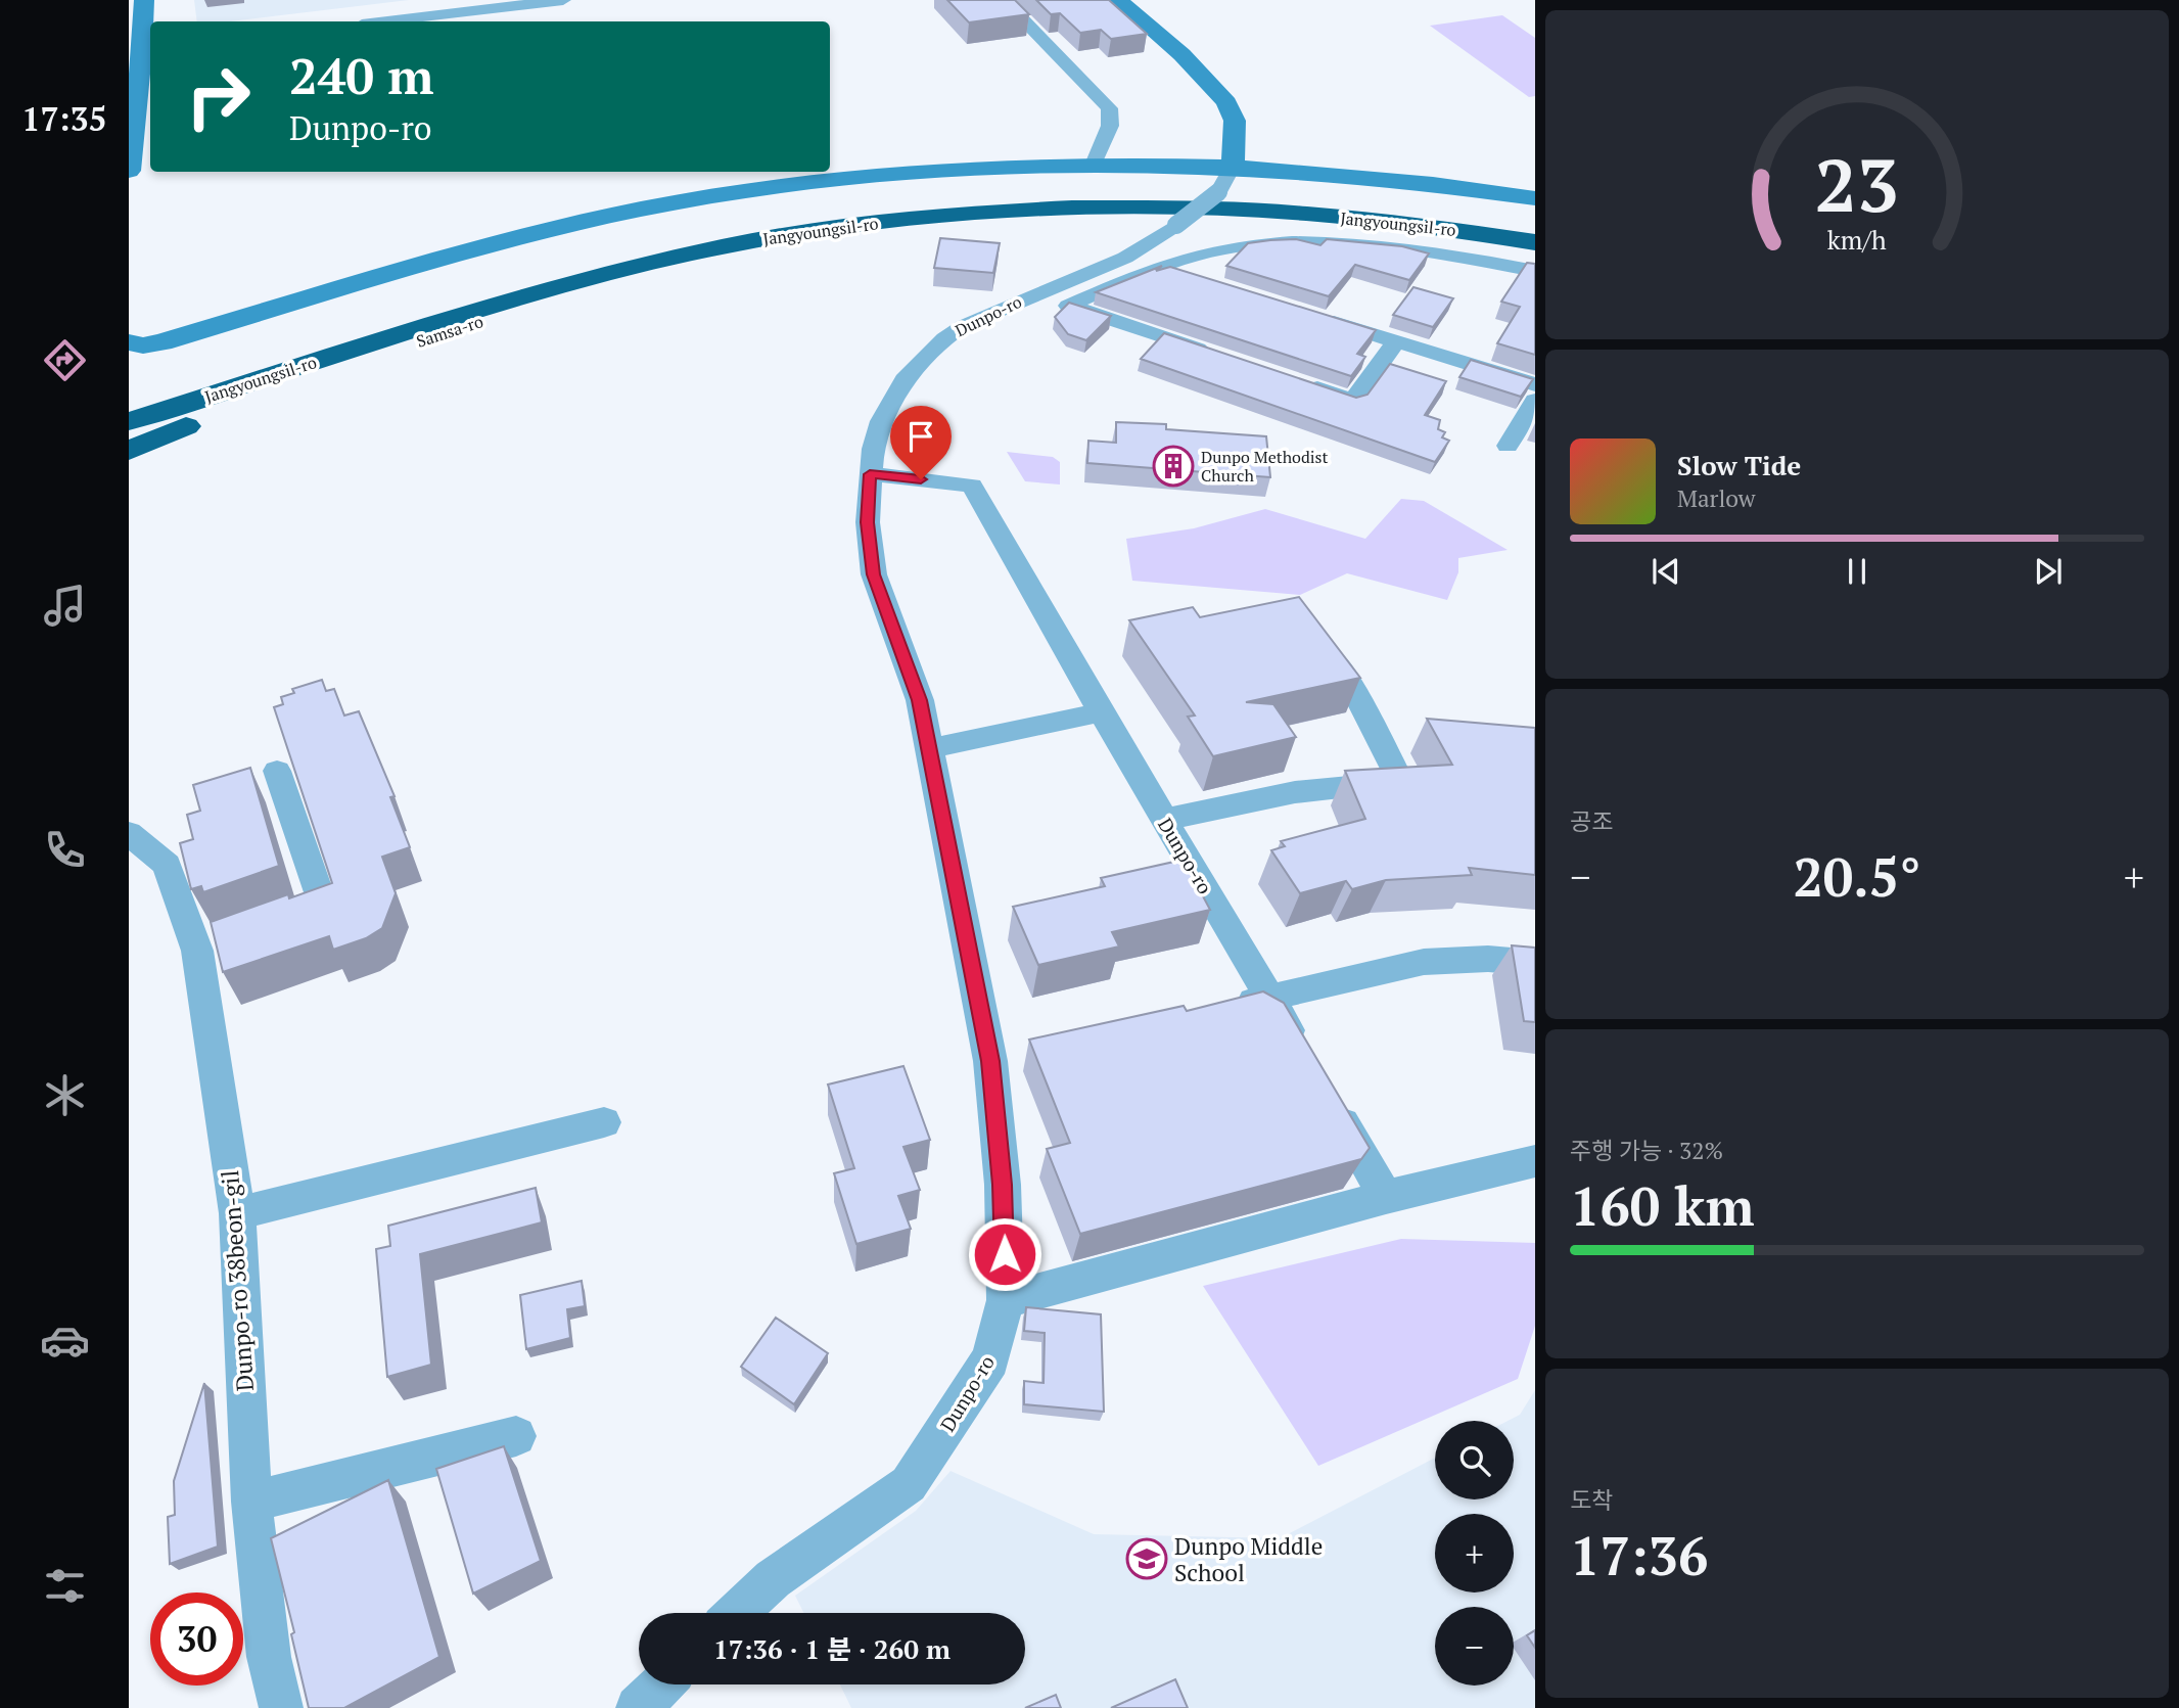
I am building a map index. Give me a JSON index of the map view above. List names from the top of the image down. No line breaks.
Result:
{"streets":{"highway":["Jangyoungsil-ro","Samsa-ro"],"street":["Dunpo-ro","Dunpo-ro 38beon-gil"]},"crossings":[["Jangyoungsil-ro","Samsa-ro"]],"places":{"building":["Dunpo Methodist Church"],"school or university":["Dunpo Middle School"]},"page":{"tabs":"17:35","turn":["240 m","Dunpo-ro"],"song":["Slow Tide","Marlow"],"tile":["공조",["주행 가능 · 32%","160 km"],["도착","17:36"]],"heat":["−","20.5°","+"],"map_buttons":["+","−"],"limit":"30","trip":"17:36 · 1 분 · 260 m","gauge":["23","km/h"]}}
